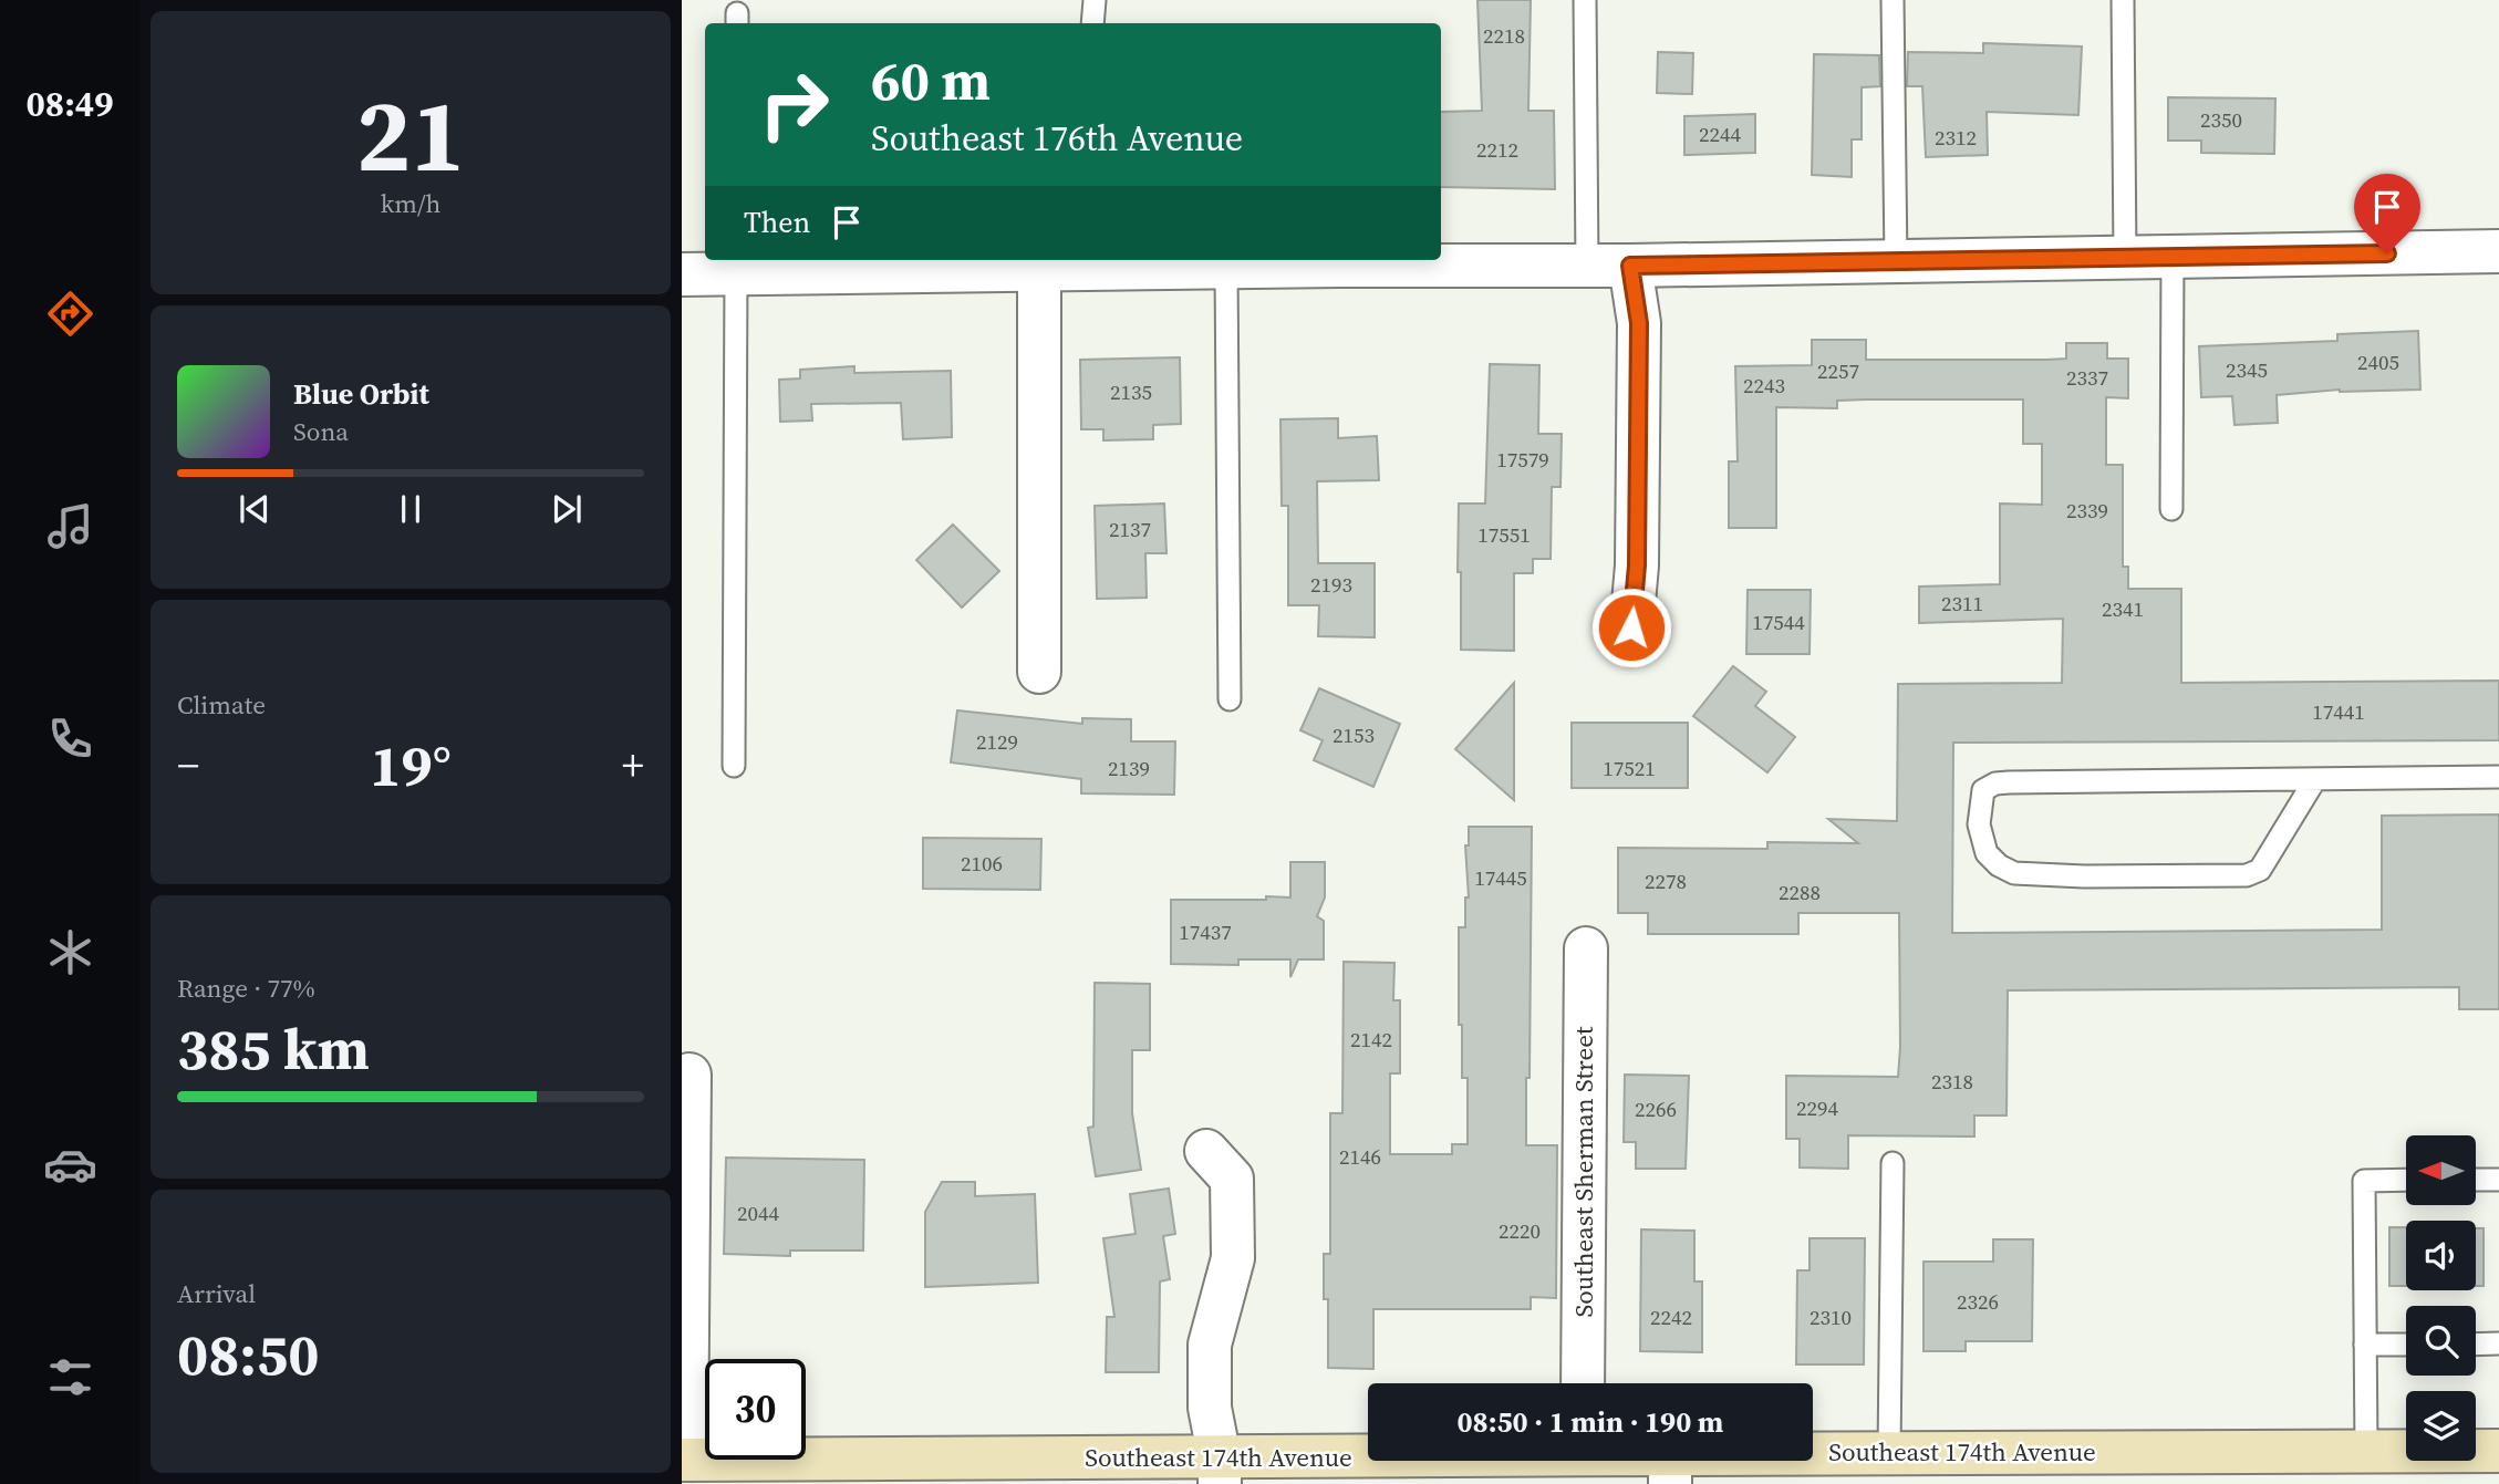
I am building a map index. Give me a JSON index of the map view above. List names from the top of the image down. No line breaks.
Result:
{"streets":{"street":["Southeast Sherman Street","Southeast 174th Avenue"]},"house_numbers":["2218","2350","2244","2312","2212","2405","2345","2257","2337","2243","2135","17579","2339","2137","17551","2193","2311","2341","17544","17441","2153","2129","2139","17521","2106","17445","2278","2288","17437","2142","2318","2294","2266","2146","2044","2220","2326","2242","2310"],"north":"left","page":{"tabs":"08:49","tile":[["21","km/h"],"Climate",["Range · 77%","385 km"],["Arrival","08:50"]],"turn":["60 m","Southeast 176th Avenue"],"then":"Then","song":["Blue Orbit","Sona"],"heat":["−","19°","+"],"limit":"30","trip":"08:50 · 1 min · 190 m"}}
